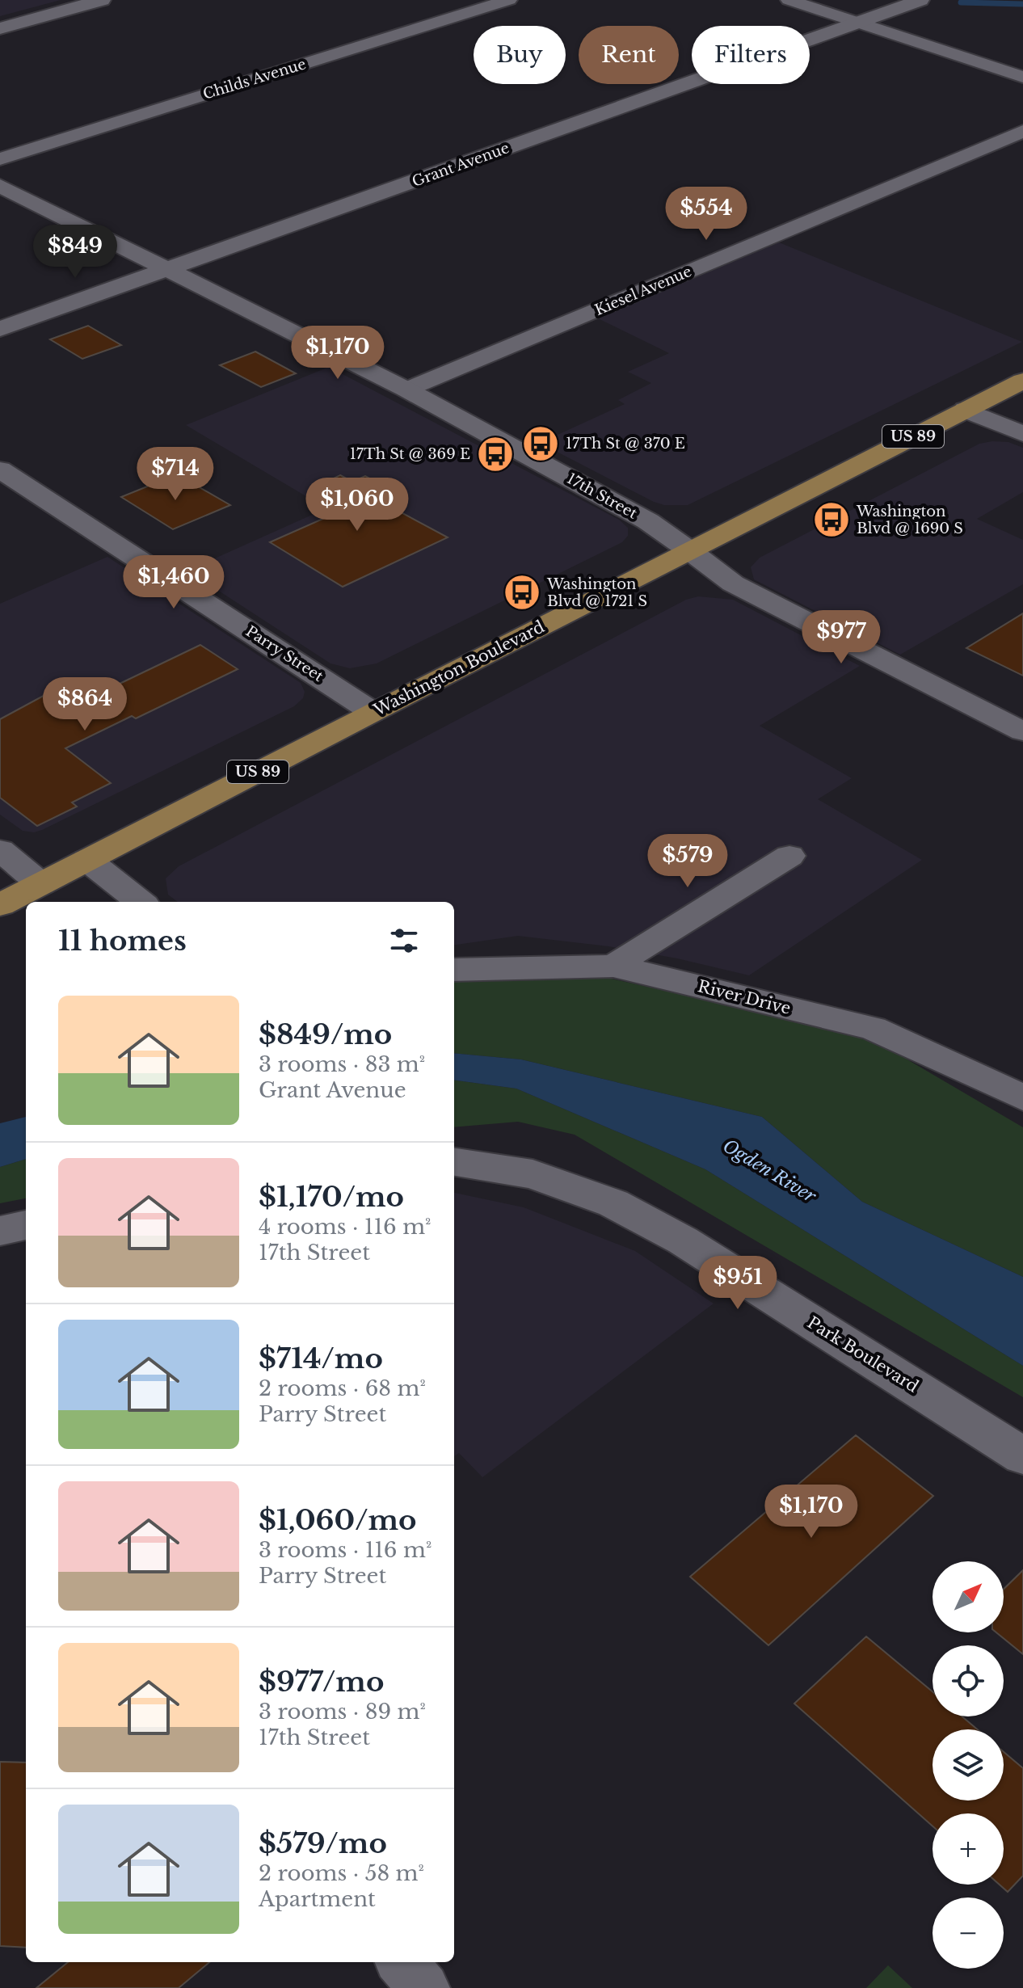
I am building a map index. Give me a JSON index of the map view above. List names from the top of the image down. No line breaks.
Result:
{"streets":{"main road":["US 89","Washington Boulevard"],"street":["Childs Avenue","Grant Avenue","Kiesel Avenue","17th Street","Parry Street","River Drive","Park Boulevard"]},"crossings":[["Grant Avenue","17th Street"],["Kiesel Avenue","17th Street"],["17th Street","Washington Boulevard"],["Parry Street","Washington Boulevard"]],"water":["Ogden River"],"places":{"bus stop":["17Th St @ 370 E","17Th St @ 369 E","Washington Blvd @ 1690 S","Washington Blvd @ 1721 S"]},"north":"top right","page":{"chip":["Buy","Rent","Filters"],"price":["$554","$849","$1,170","$714","$1,060","$1,460","$977","$864","$579","$951","$1,170"],"heading":"11 homes","list":[{"name":"$849/mo","note":"3 rooms · 83 m² · Grant Avenue"},{"name":"$1,170/mo","note":"4 rooms · 116 m² · 17th Street"},{"name":"$714/mo","note":"2 rooms · 68 m² · Parry Street"},{"name":"$1,060/mo","note":"3 rooms · 116 m² · Parry Street"},{"name":"$977/mo","note":"3 rooms · 89 m² · 17th Street"},{"name":"$579/mo","note":"2 rooms · 58 m² · Apartment"}],"map_buttons":["+","−"]}}
